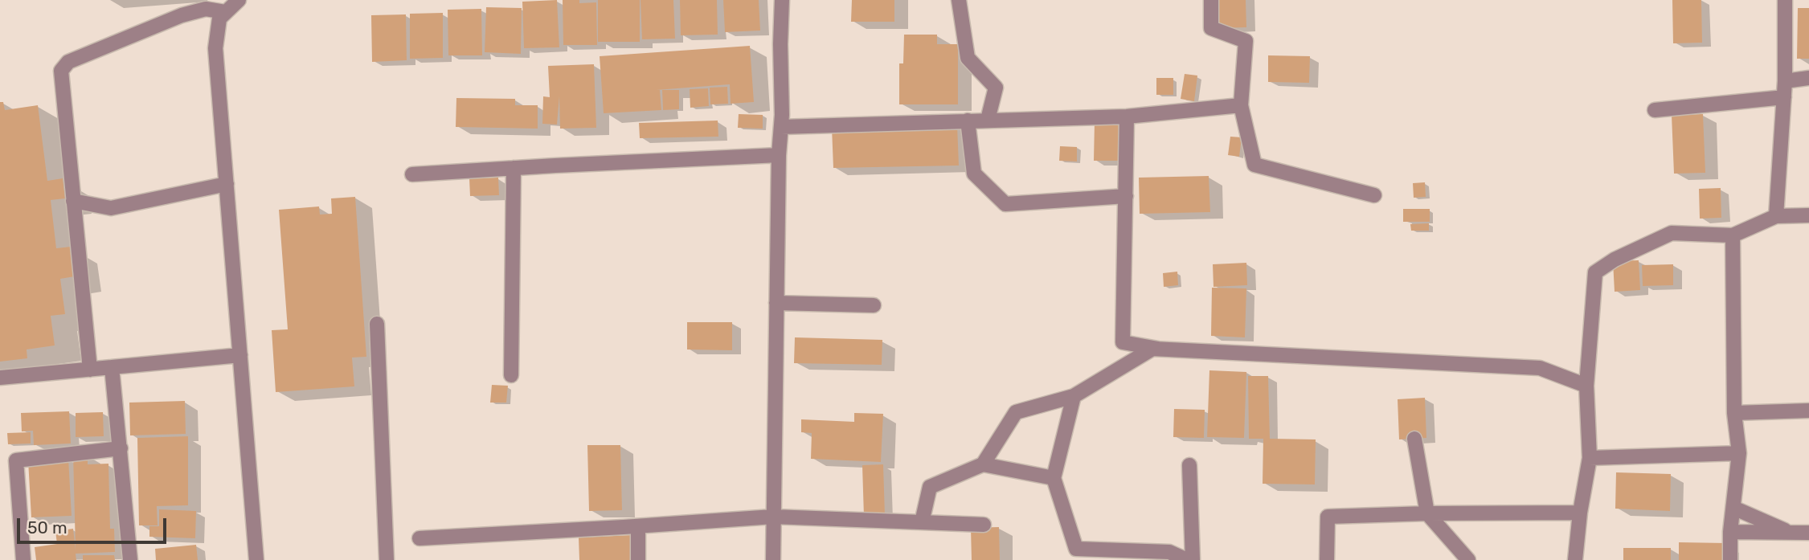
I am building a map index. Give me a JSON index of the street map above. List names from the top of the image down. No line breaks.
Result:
{"scale_bar":"50 m"}
